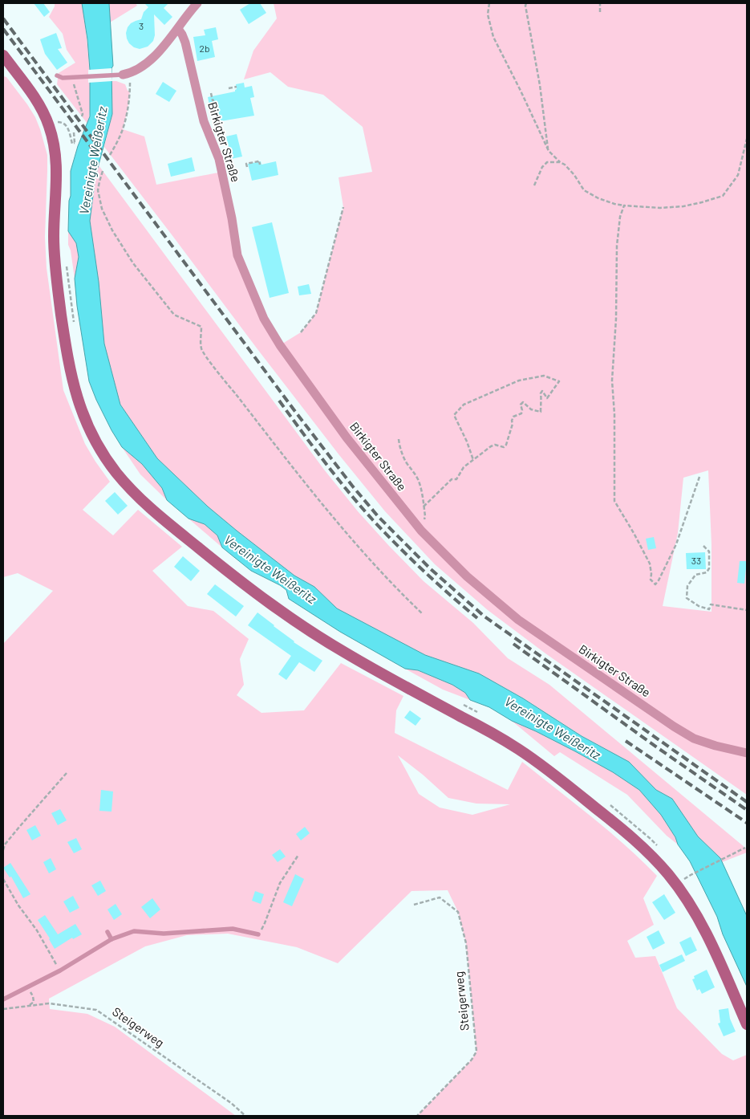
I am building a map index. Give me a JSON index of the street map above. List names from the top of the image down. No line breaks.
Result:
{"streets":{"street":["Birkigter Straße"],"path":["Steigerweg"]},"water":["Vereinigte Weißeritz"],"house_numbers":["3","2b","33"]}
